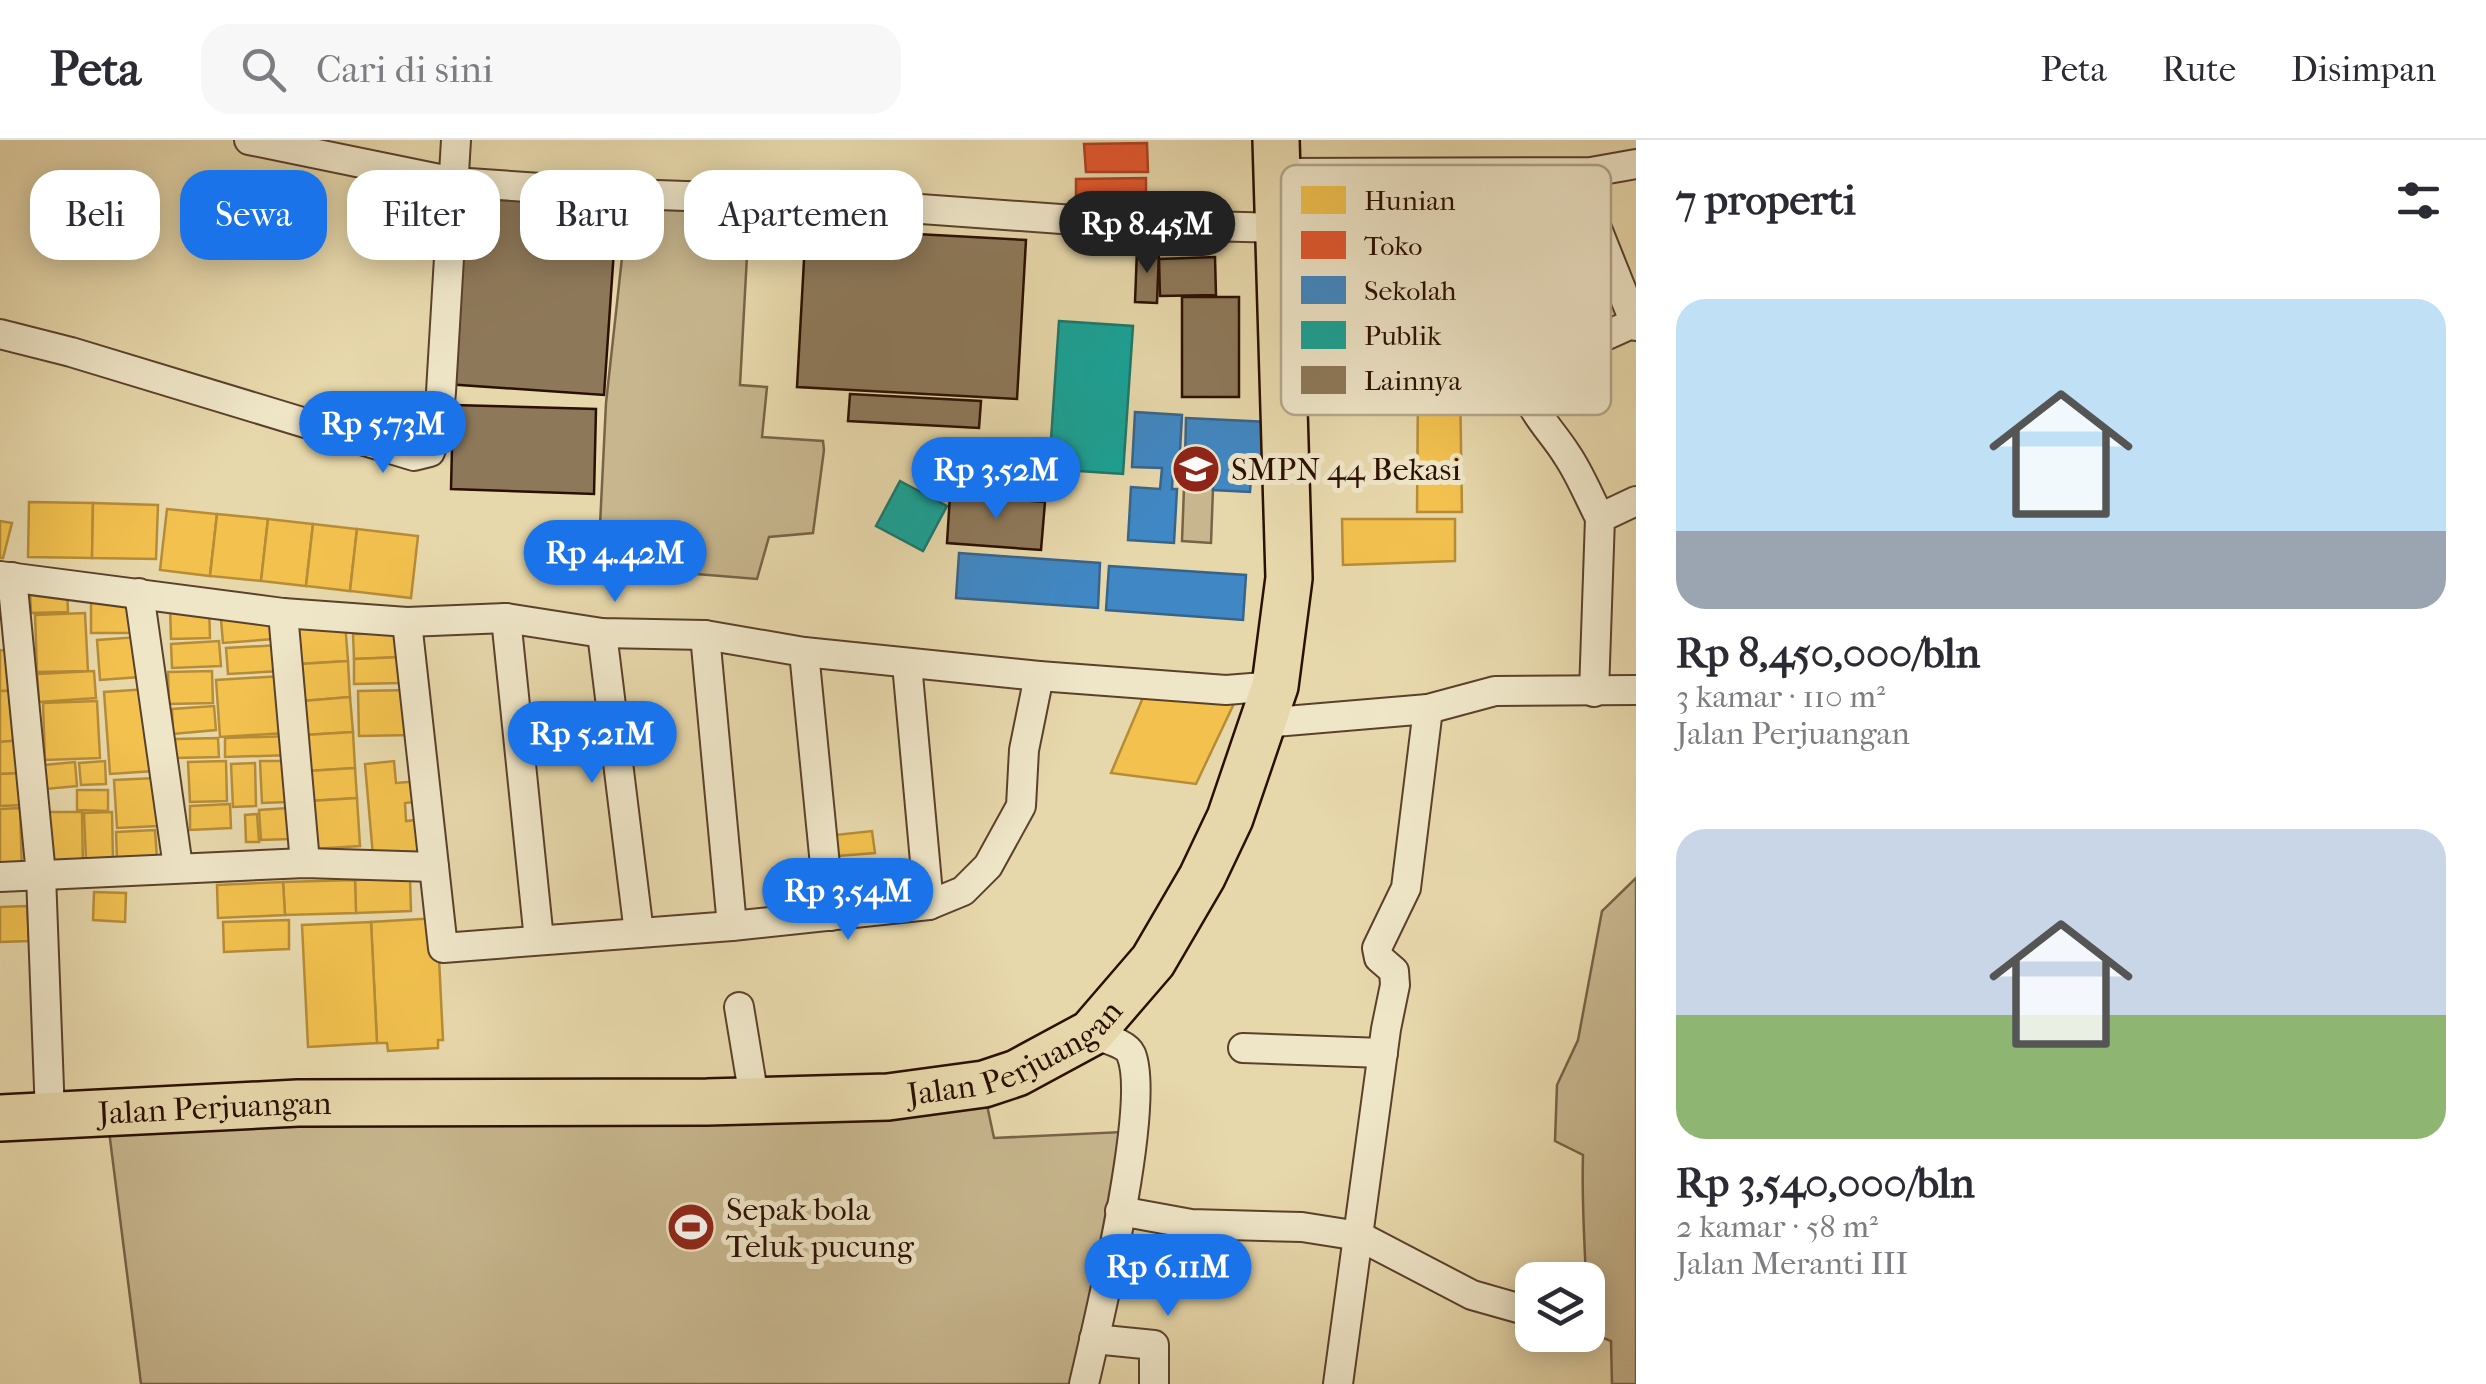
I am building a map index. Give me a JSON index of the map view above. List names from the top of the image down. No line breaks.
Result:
{"streets":{"main road":["Jalan Perjuangan"]},"places":{"school or university":["SMPN 44 Bekasi"],"sports":["Sepak bola Teluk pucung"]},"legend":["Hunian","Toko","Sekolah","Publik","Lainnya"],"page":{"header":"Peta","search":"Cari di sini","nav":["Peta","Rute","Disimpan"],"heading":"7 properti","chip":["Beli","Sewa","Filter","Baru","Apartemen"],"price":["Rp 8.45M","Rp 5.73M","Rp 3.52M","Rp 4.42M","Rp 5.21M","Rp 3.54M","Rp 6.11M"],"list":[{"name":"Rp 8,450,000/bln","note":"3 kamar · 110 m² · Jalan Perjuangan"},{"name":"Rp 3,540,000/bln","note":"2 kamar · 58 m² · Jalan Meranti III"}]}}
